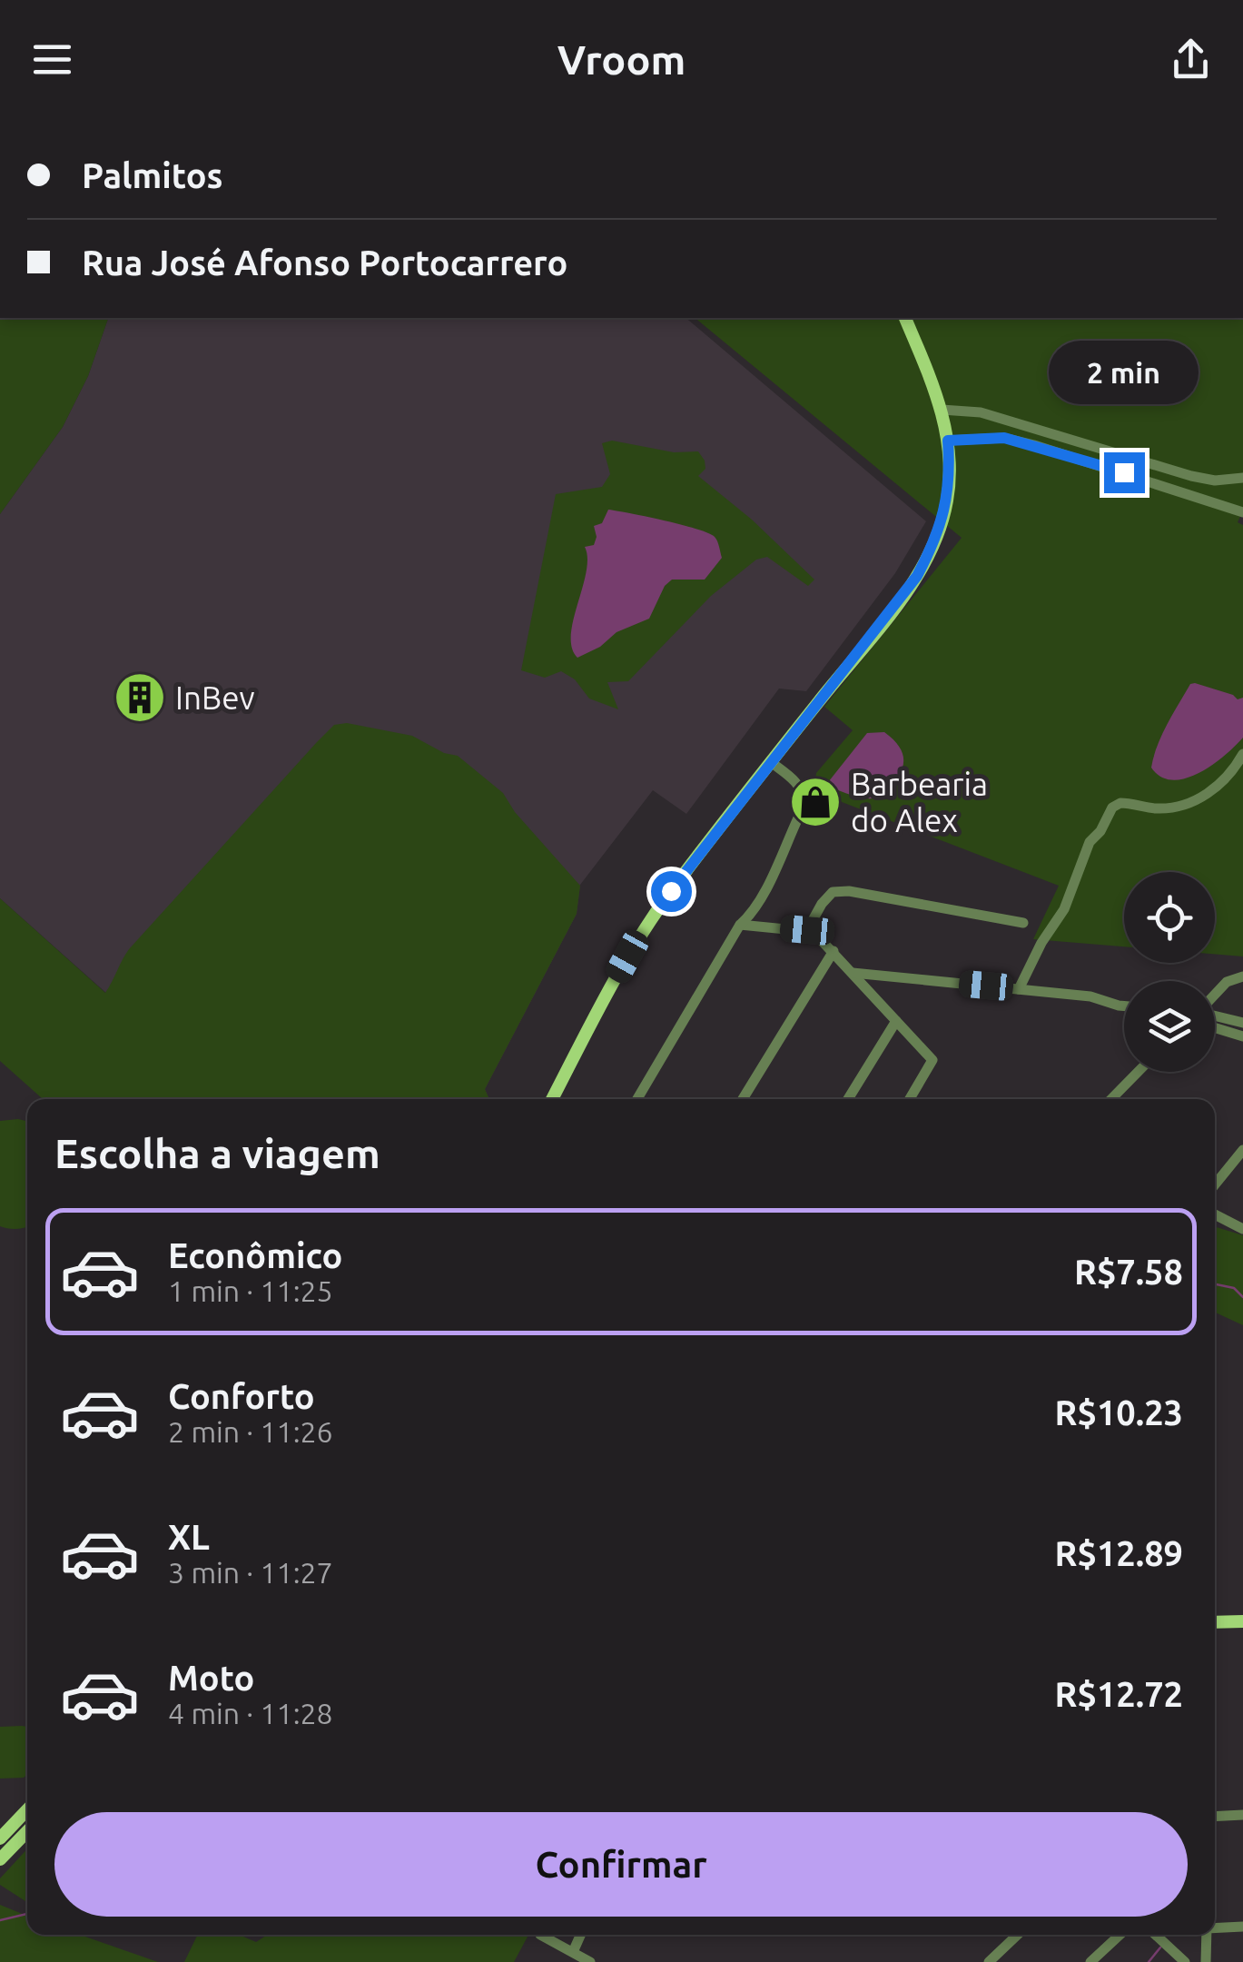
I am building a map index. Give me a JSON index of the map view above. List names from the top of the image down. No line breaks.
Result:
{"places":{"building":["InBev"],"shop":["Barbearia do Alex"]},"page":{"header":"Vroom","banner":["Palmitos","Rua José Afonso Portocarrero"],"bubble":"2 min","heading":"Escolha a viagem","list":[{"name":"Econômico","note":"1 min · 11:25","value":"R$7.58"},{"name":"Conforto","note":"2 min · 11:26","value":"R$10.23"},{"name":"XL","note":"3 min · 11:27","value":"R$12.89"},{"name":"Moto","note":"4 min · 11:28","value":"R$12.72"}],"buttons":"Confirmar"}}
